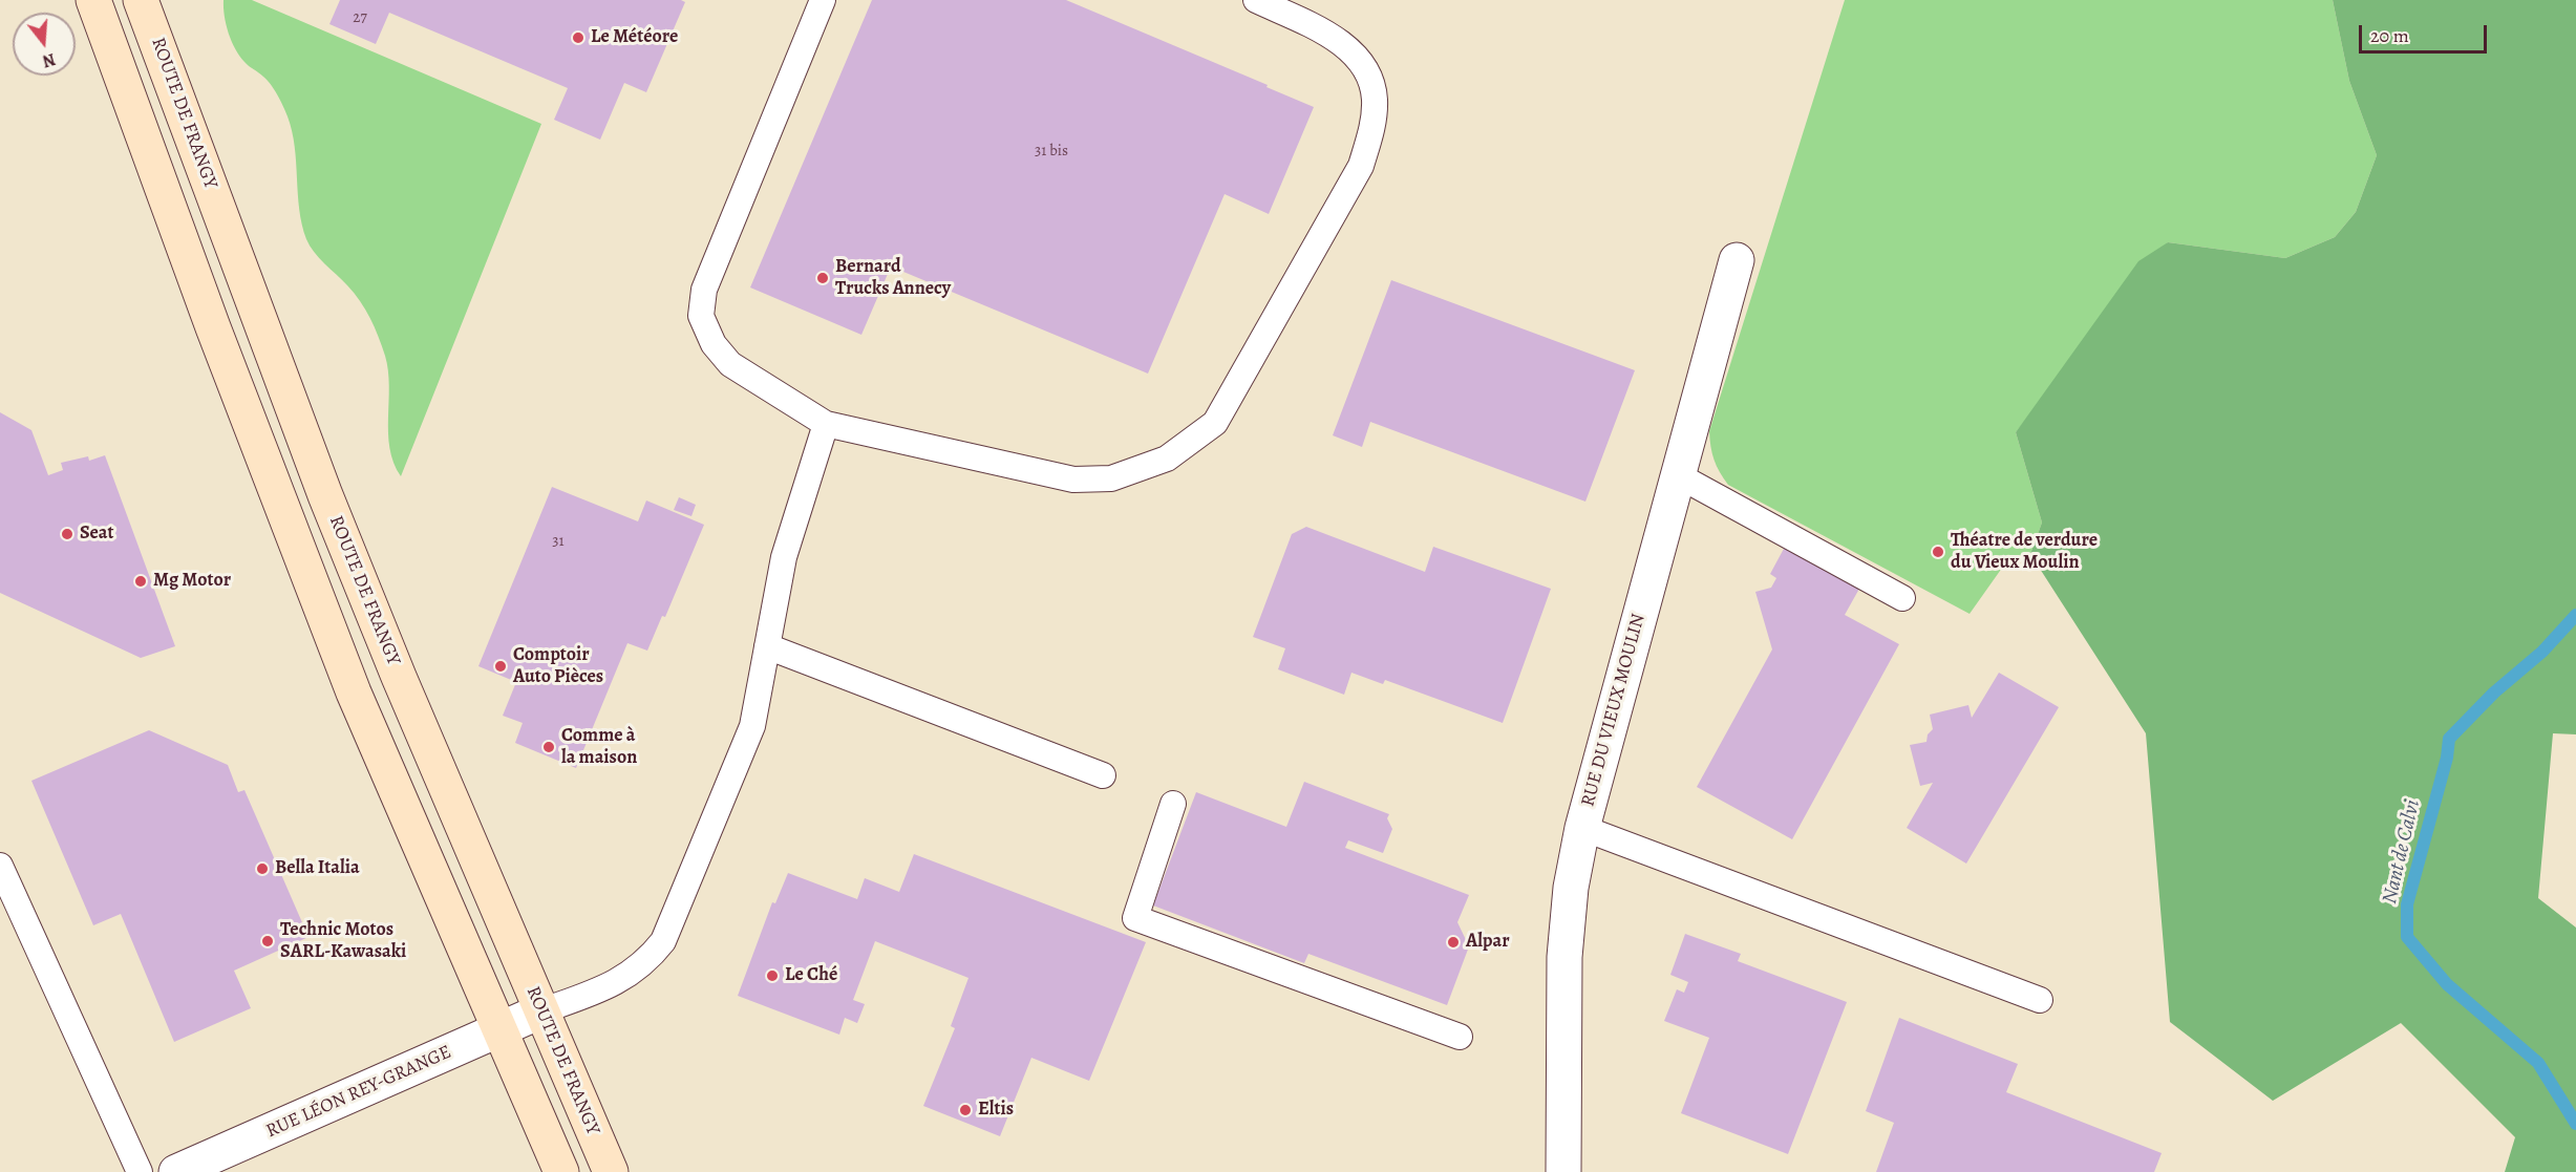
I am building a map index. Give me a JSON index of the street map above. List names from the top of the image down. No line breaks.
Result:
{"streets":{"main road":["ROUTE DE FRANGY"],"street":["RUE DU VIEUX MOULIN","RUE LÉON REY-GRANGE"]},"crossings":[["ROUTE DE FRANGY","RUE LÉON REY-GRANGE"]],"water":["Nant de Calvi"],"places":["Le Météore","Bernard Trucks Annecy","Seat","Théatre de verdure du Vieux Moulin","Mg Motor","Comptoir Auto Pièces","Comme à la maison","Bella Italia","Technic Motos SARL-Kawasaki","Alpar","Le Ché","Eltis"],"house_numbers":["27","31 bis","31"],"scale_bar":"20 m","north":"bottom"}
